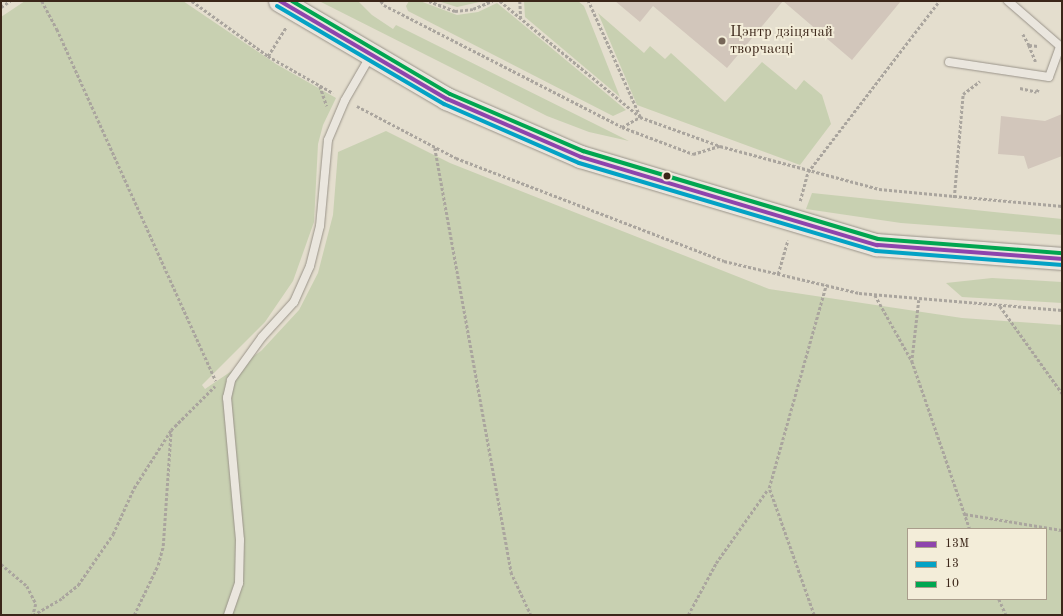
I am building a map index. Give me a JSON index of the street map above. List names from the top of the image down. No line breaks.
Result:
{"places":["Цэнтр дзіцячай творчасці"],"lines":["transit line 13М","transit line 10","transit line 13"],"legend":["13М","13","10"]}
